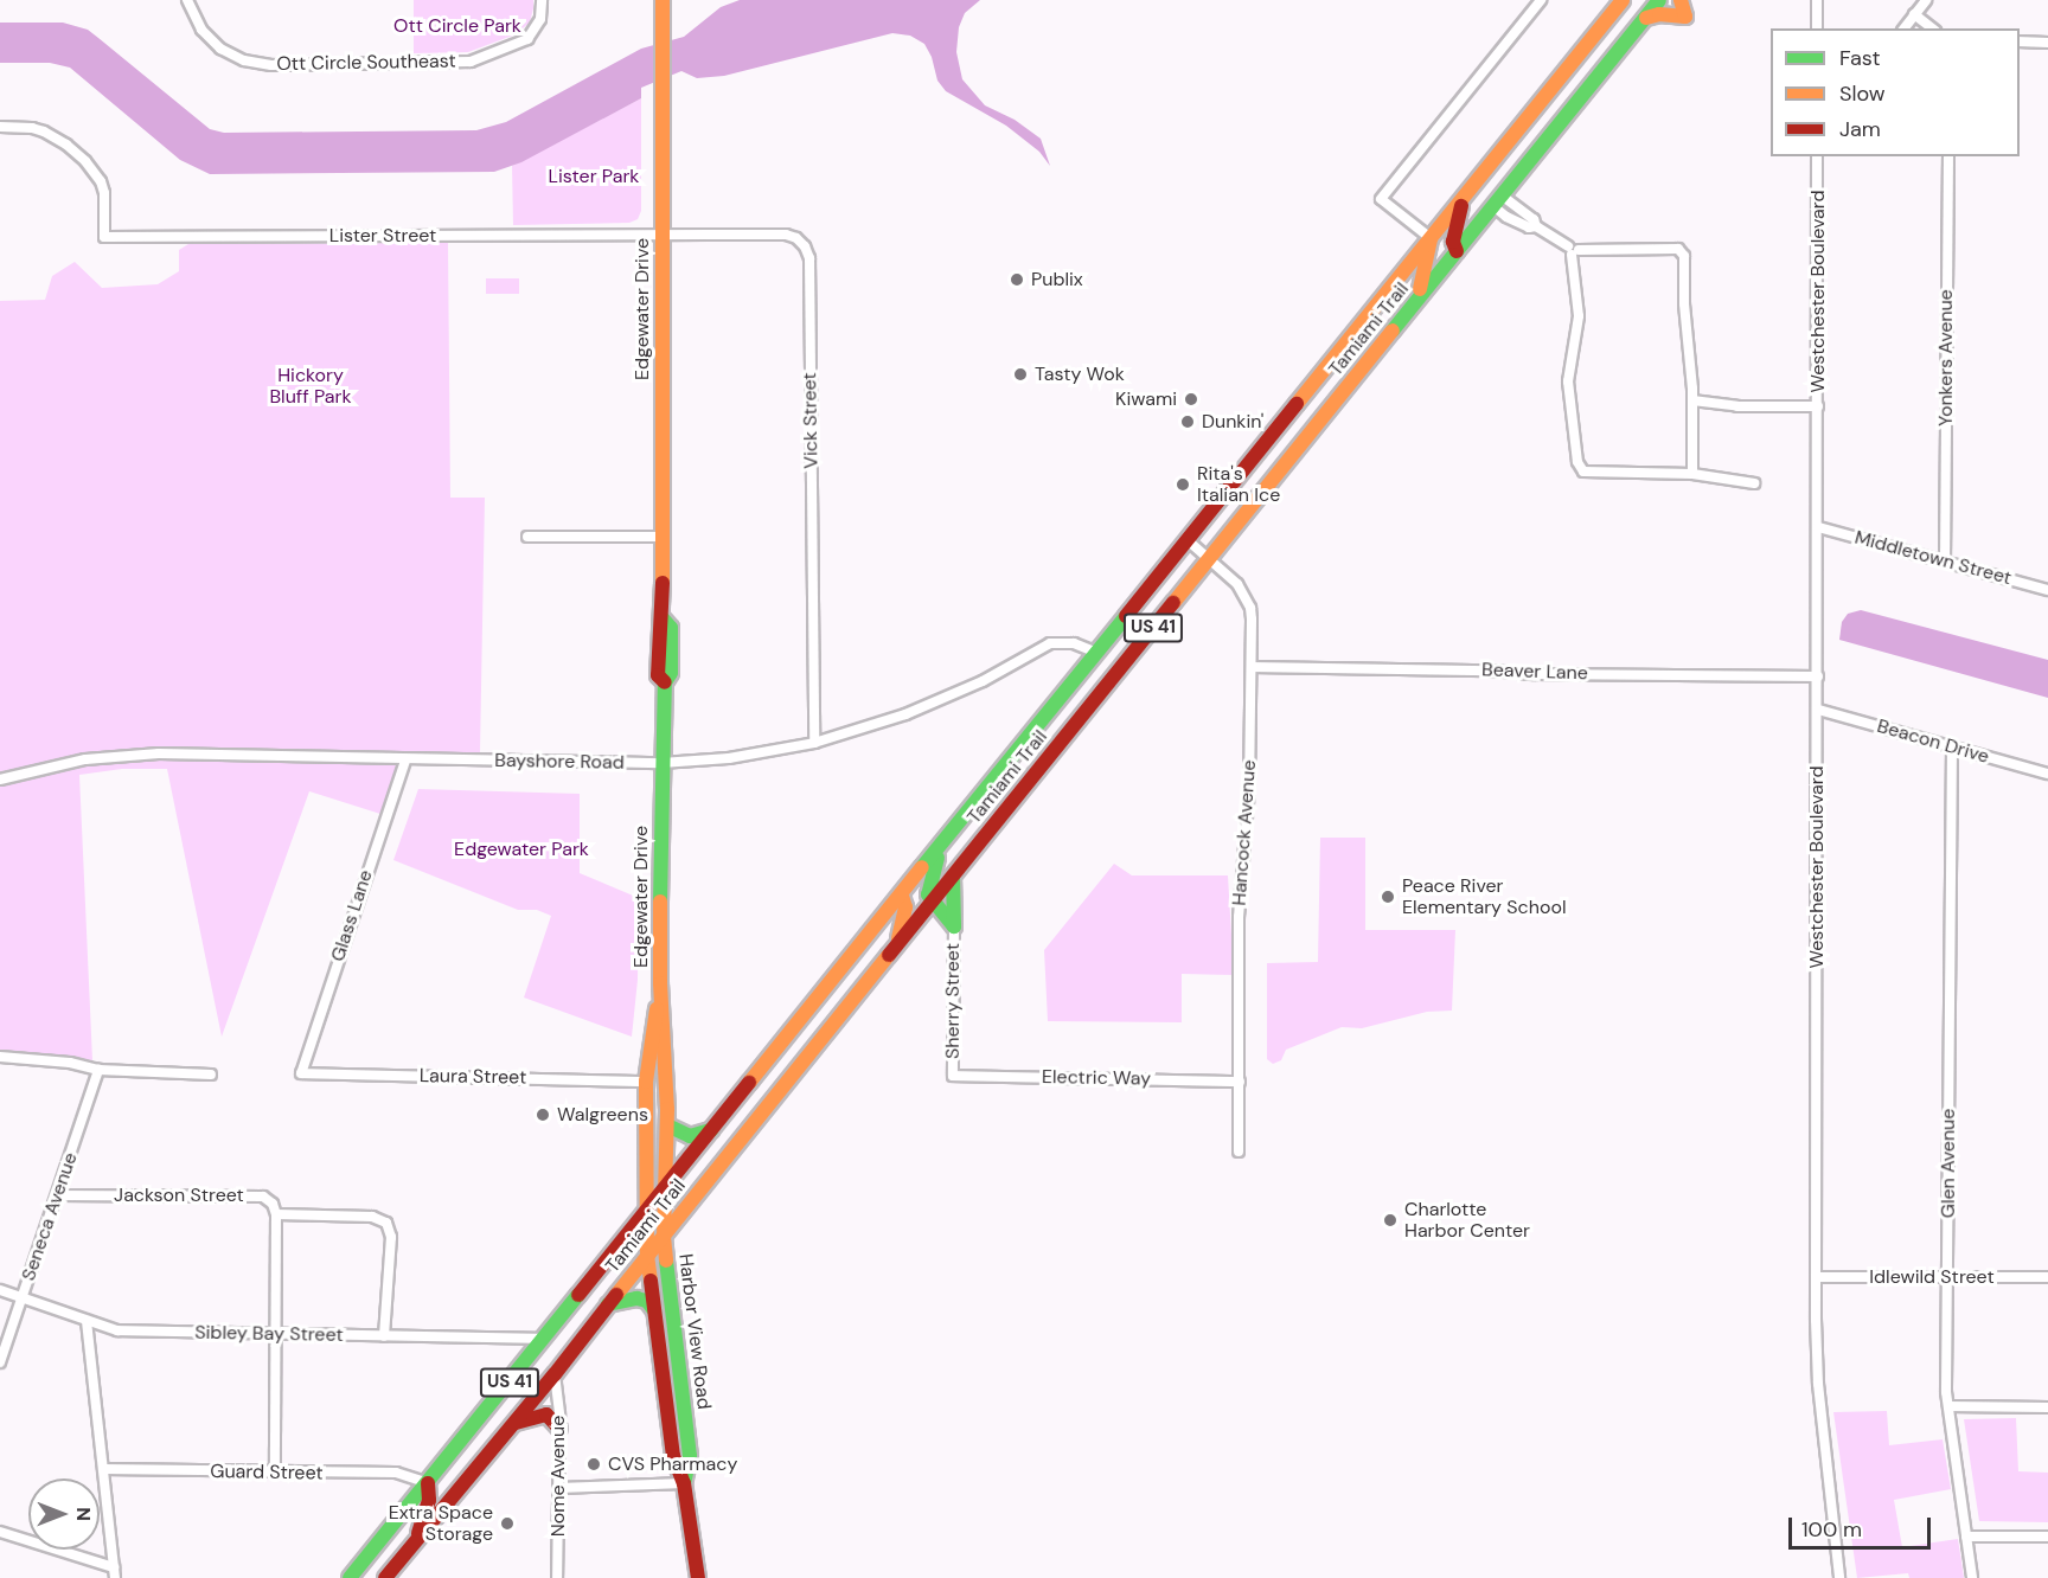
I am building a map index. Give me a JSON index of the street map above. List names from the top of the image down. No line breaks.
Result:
{"streets":{"main road":["Edgewater Drive","Tamiami Trail","US 41","Harbor View Road"],"street":["Ott Circle Southeast","Lister Street","Westchester Boulevard","Yonkers Avenue","Vick Street","Middletown Street","Beaver Lane","Beacon Drive","Bayshore Road","Hancock Avenue","Glass Lane","Sherry Street","Laura Street","Electric Way","Glen Avenue","Jackson Street","Seneca Avenue","Idlewild Street","Sibley Bay Street","Guard Street","Nome Avenue"]},"crossings":[["Lister Street","Edgewater Drive"],["Lister Street","Vick Street"],["Westchester Boulevard","Middletown Street"],["Westchester Boulevard","Beaver Lane"],["Westchester Boulevard","Beacon Drive"],["Westchester Boulevard","Idlewild Street"],["Edgewater Drive","Tamiami Trail"],["Edgewater Drive","Vick Street"],["Edgewater Drive","Bayshore Road"],["Edgewater Drive","Laura Street"],["Edgewater Drive","Harbor View Road"],["Tamiami Trail","Bayshore Road"],["Tamiami Trail","Hancock Avenue"],["Tamiami Trail","Harbor View Road"],["Tamiami Trail","Sibley Bay Street"],["Tamiami Trail","Guard Street"],["Tamiami Trail","Nome Avenue"],["Yonkers Avenue","Middletown Street"],["Vick Street","Bayshore Road"],["Beaver Lane","Hancock Avenue"],["Beacon Drive","Glen Avenue"],["Bayshore Road","Glass Lane"],["Hancock Avenue","Electric Way"],["Glass Lane","Laura Street"],["Sherry Street","Electric Way"],["Glen Avenue","Idlewild Street"],["Jackson Street","Seneca Avenue"],["Seneca Avenue","Sibley Bay Street"]],"parks":["Ott Circle Park","Lister Park","Hickory Bluff Park","Edgewater Park"],"places":["Publix","Tasty Wok","Kiwami","Dunkin'","Rita's Italian Ice","Peace River Elementary School","Walgreens","Charlotte Harbor Center","CVS Pharmacy","Extra Space Storage"],"legend":["Fast","Slow","Jam"],"scale_bar":"100 m","north":"right"}
